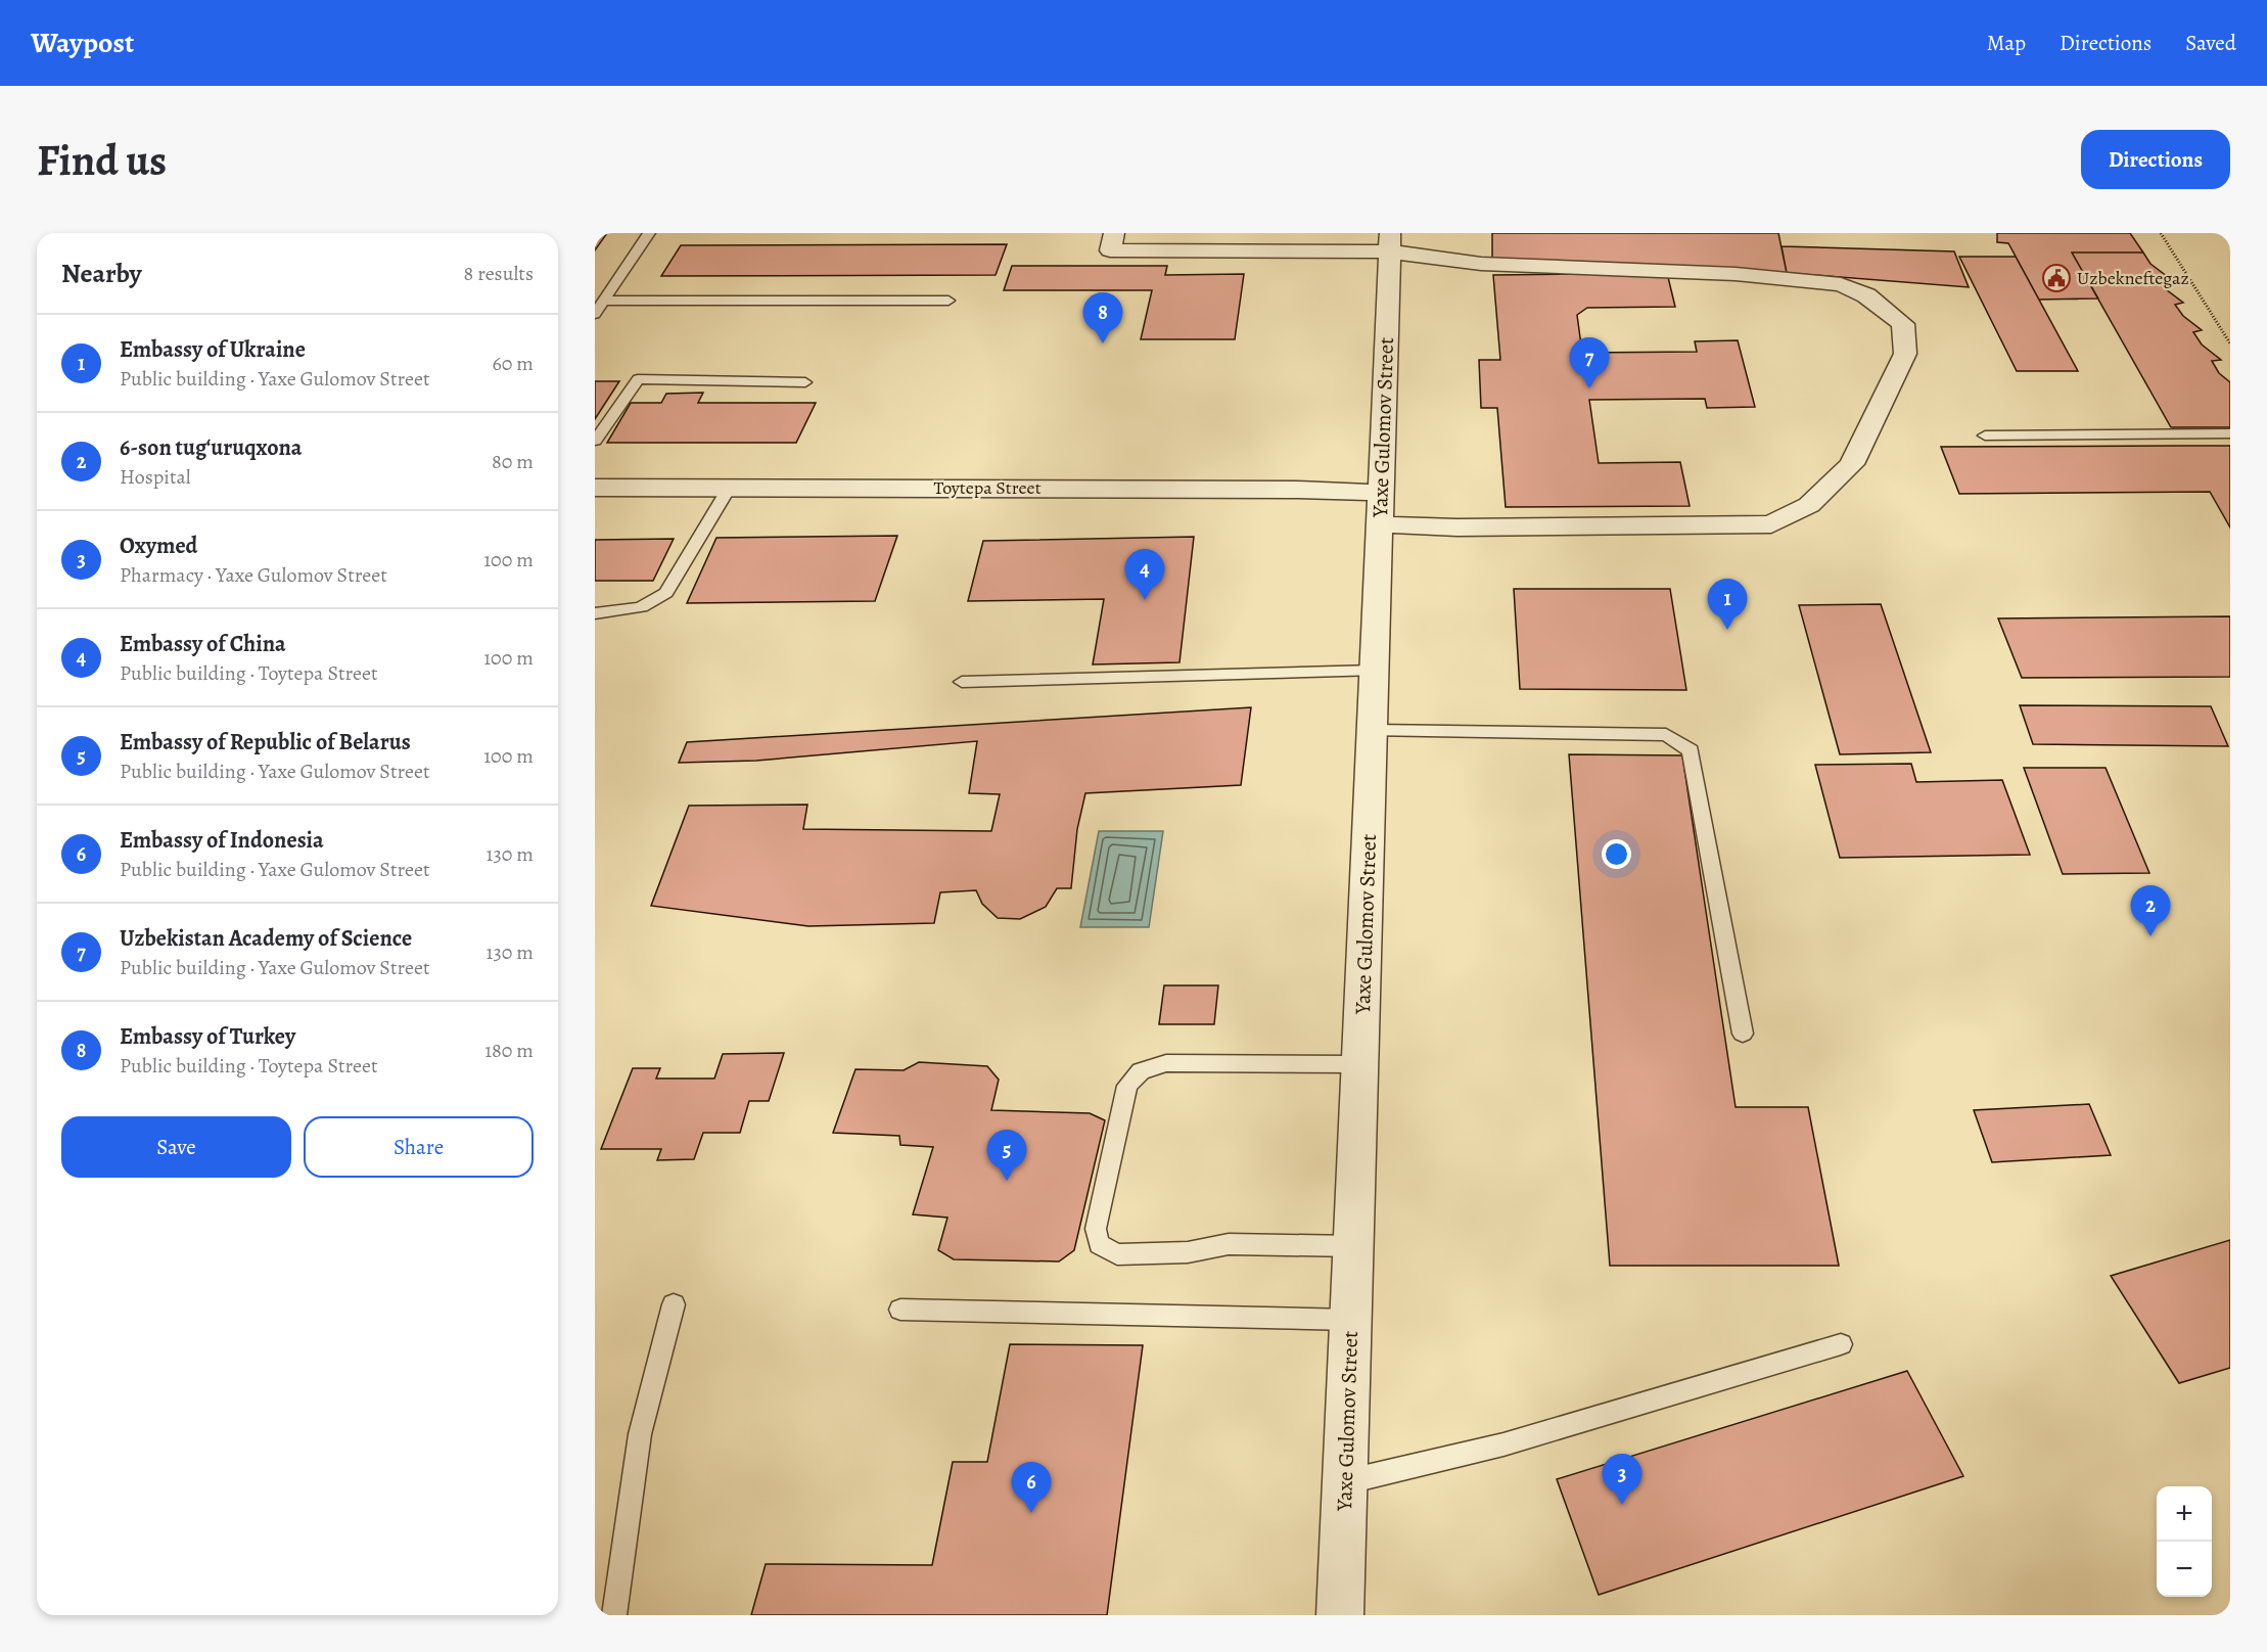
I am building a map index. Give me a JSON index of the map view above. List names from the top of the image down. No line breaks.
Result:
{"streets":{"street":["Yaxe Gulomov Street","Toytepa Street"]},"crossings":[["Yaxe Gulomov Street","Toytepa Street"]],"places":{"public building":["Uzbekneftegaz"]},"page":{"header":"Waypost","nav":["Map","Directions","Saved"],"buttons":["Directions",["Save","Share"]],"title":"Find us","heading":["Nearby","8 results"],"pins":["8","7","4","1","2","5","3","6"],"list":[{"mark":"1","name":"Embassy of Ukraine","note":"Public building · Yaxe Gulomov Street","value":"60 m"},{"mark":"2","name":"6-son tug‘uruqxona","note":"Hospital","value":"80 m"},{"mark":"3","name":"Oxymed","note":"Pharmacy · Yaxe Gulomov Street","value":"100 m"},{"mark":"4","name":"Embassy of China","note":"Public building · Toytepa Street","value":"100 m"},{"mark":"5","name":"Embassy of Republic of Belarus","note":"Public building · Yaxe Gulomov Street","value":"100 m"},{"mark":"6","name":"Embassy of Indonesia","note":"Public building · Yaxe Gulomov Street","value":"130 m"},{"mark":"7","name":"Uzbekistan Academy of Science","note":"Public building · Yaxe Gulomov Street","value":"130 m"},{"mark":"8","name":"Embassy of Turkey","note":"Public building · Toytepa Street","value":"180 m"}],"map_buttons":["+","−"]}}
